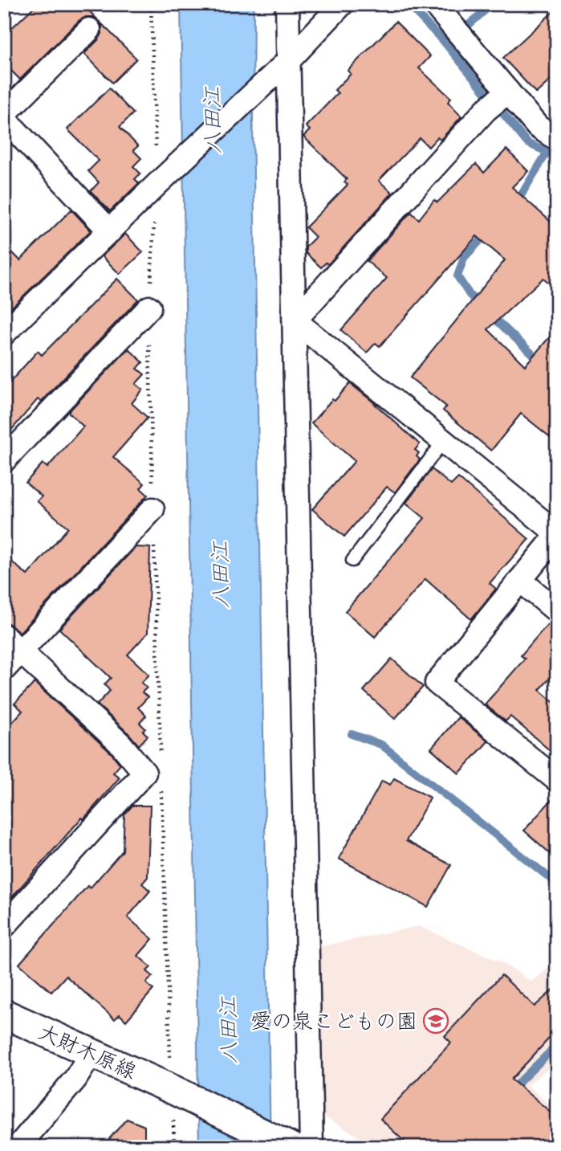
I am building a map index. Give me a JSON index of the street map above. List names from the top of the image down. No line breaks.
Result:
{"streets":{"street":["大財木原線"]},"water":["八田江"],"places":{"school or university":["愛の泉こどもの園"]}}
